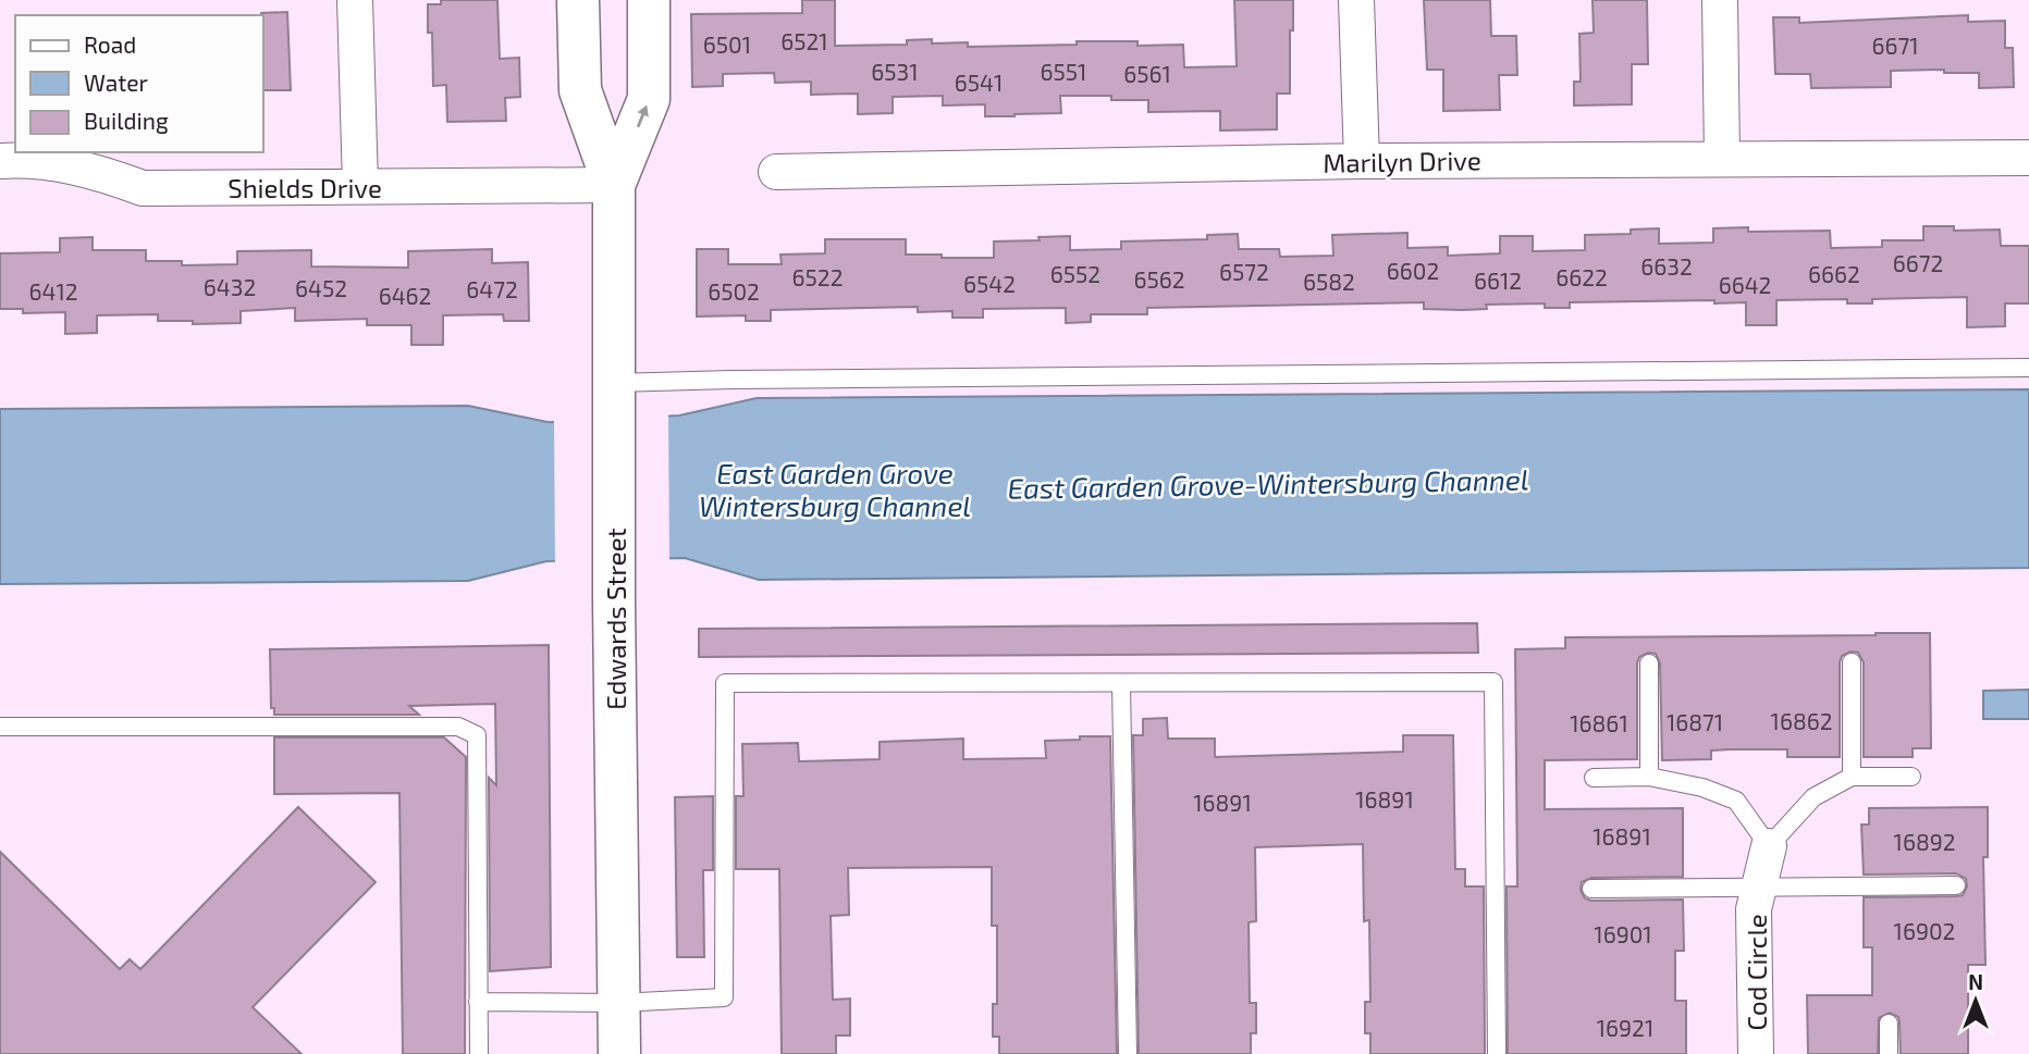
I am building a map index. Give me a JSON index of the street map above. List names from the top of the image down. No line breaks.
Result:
{"streets":{"main road":["Edwards Street"],"street":["Marilyn Drive","Shields Drive","Cod Circle"]},"crossings":[["Shields Drive","Edwards Street"]],"water":["East Garden Grove Wintersburg Channel","East Garden Grove-Wintersburg Channel"],"house_numbers":["6521","6501","6671","6531","6551","6561","6541","6672","6632","6602","6572","6552","6662","6522","6622","6562","6612","6582","6542","6642","6432","6452","6472","6412","6502","6462","16862","16871","16861","16891","16891","16891","16892","16902","16901","16921"],"legend":["Road","Water","Building"],"north":"top"}
